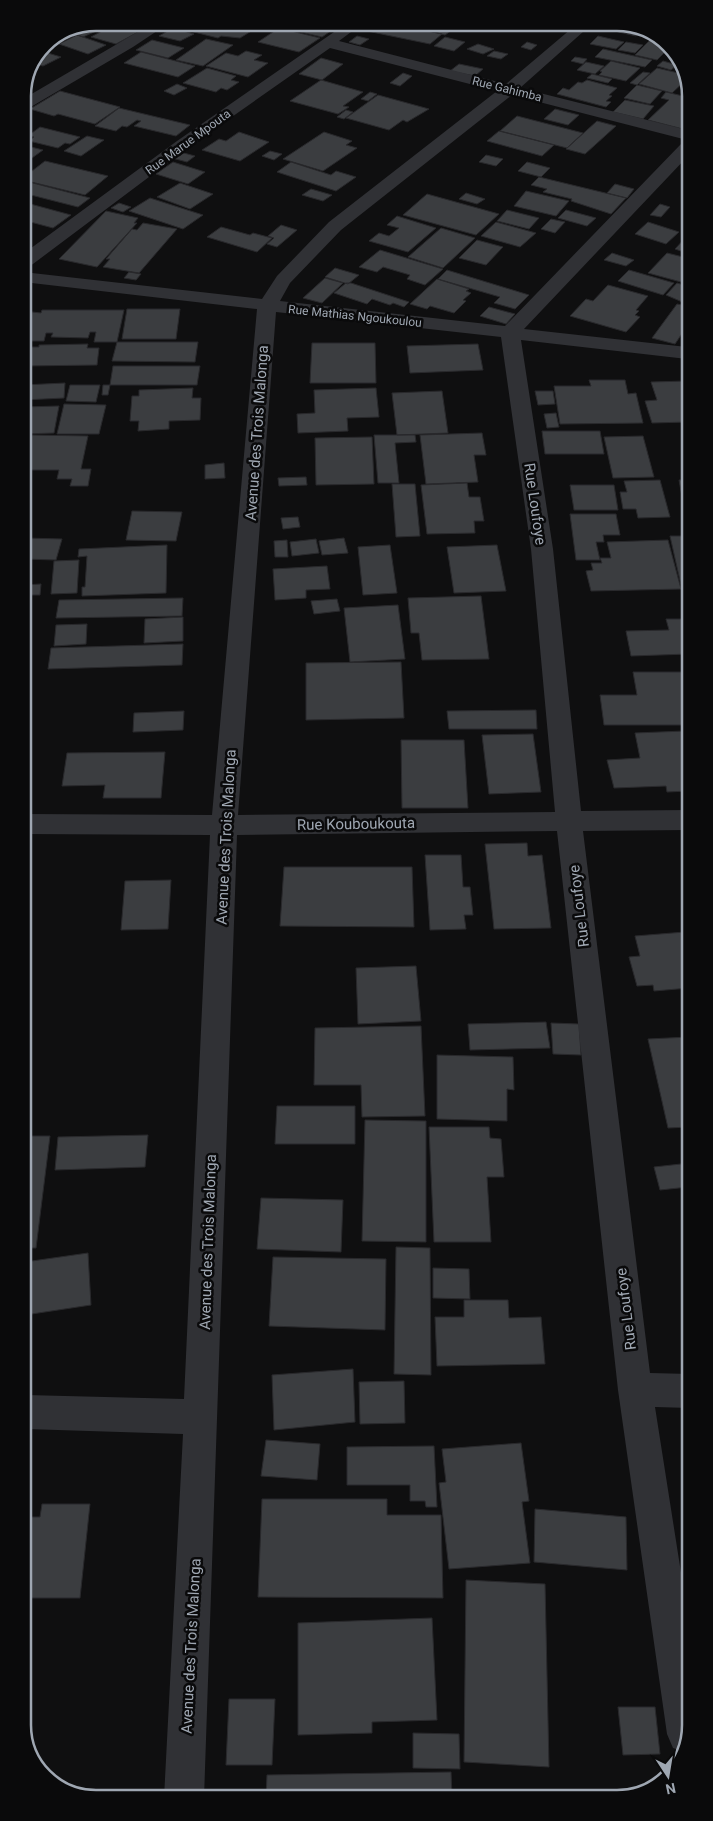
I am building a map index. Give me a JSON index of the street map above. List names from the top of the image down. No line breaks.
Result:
{"streets":{"street":["Rue Gahimba","Rue Marue Mpouta","Rue Mathias Ngoukoulou","Avenue des Trois Malonga","Rue Loufoye","Rue Kouboukouta"]},"crossings":[["Rue Gahimba","Rue Marue Mpouta"],["Rue Gahimba","Avenue des Trois Malonga"],["Rue Mathias Ngoukoulou","Avenue des Trois Malonga"],["Rue Mathias Ngoukoulou","Rue Loufoye"],["Avenue des Trois Malonga","Rue Kouboukouta"],["Rue Loufoye","Rue Kouboukouta"]],"north":"bottom"}
